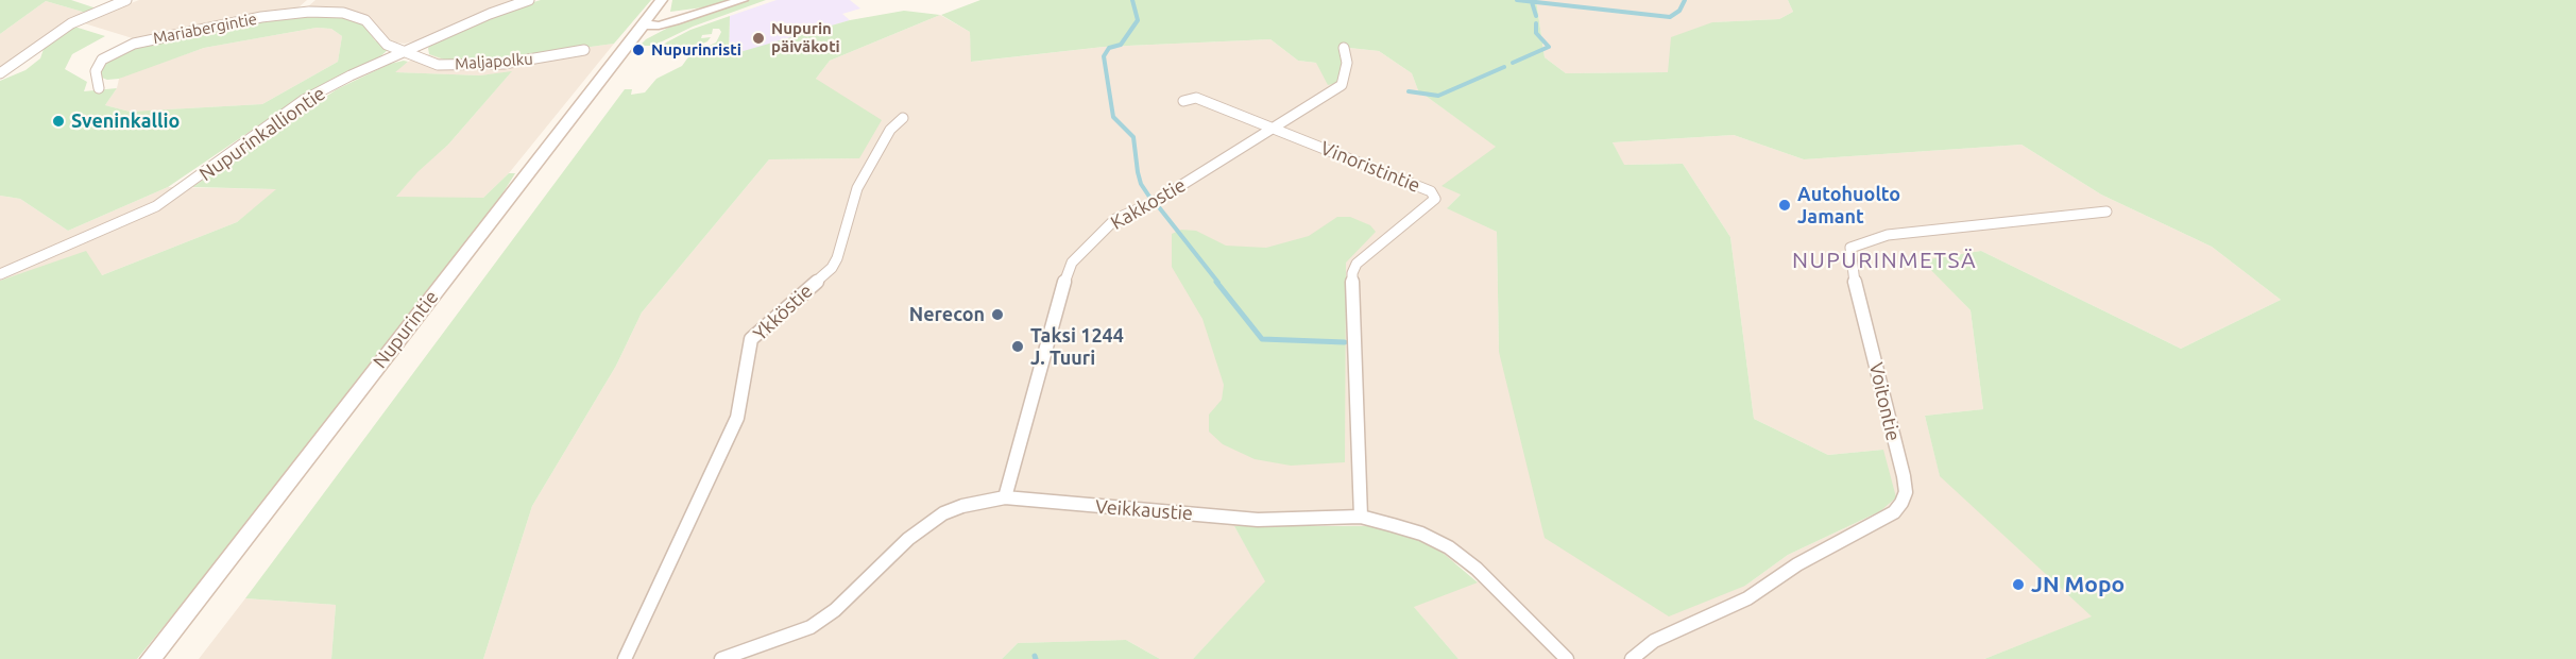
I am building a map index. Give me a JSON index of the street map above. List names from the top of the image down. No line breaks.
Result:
{"streets":{"main road":["Nupurintie"],"street":["Mariabergintie","Maljapolku","Nupurinkalliontie","Vinoristintie","Kakkostie","Ykköstie","Voitontie","Veikkaustie"]},"crossings":[["Mariabergintie","Maljapolku"],["Mariabergintie","Nupurinkalliontie"],["Maljapolku","Nupurinkalliontie"],["Vinoristintie","Kakkostie"],["Vinoristintie","Veikkaustie"],["Kakkostie","Veikkaustie"]],"districts":["NUPURINMETSÄ"],"places":["Nupurin päiväkoti","Nupurinristi","Sveninkallio","Autohuolto Jamant","Nerecon","Taksi 1244 J. Tuuri","JN Mopo"]}
